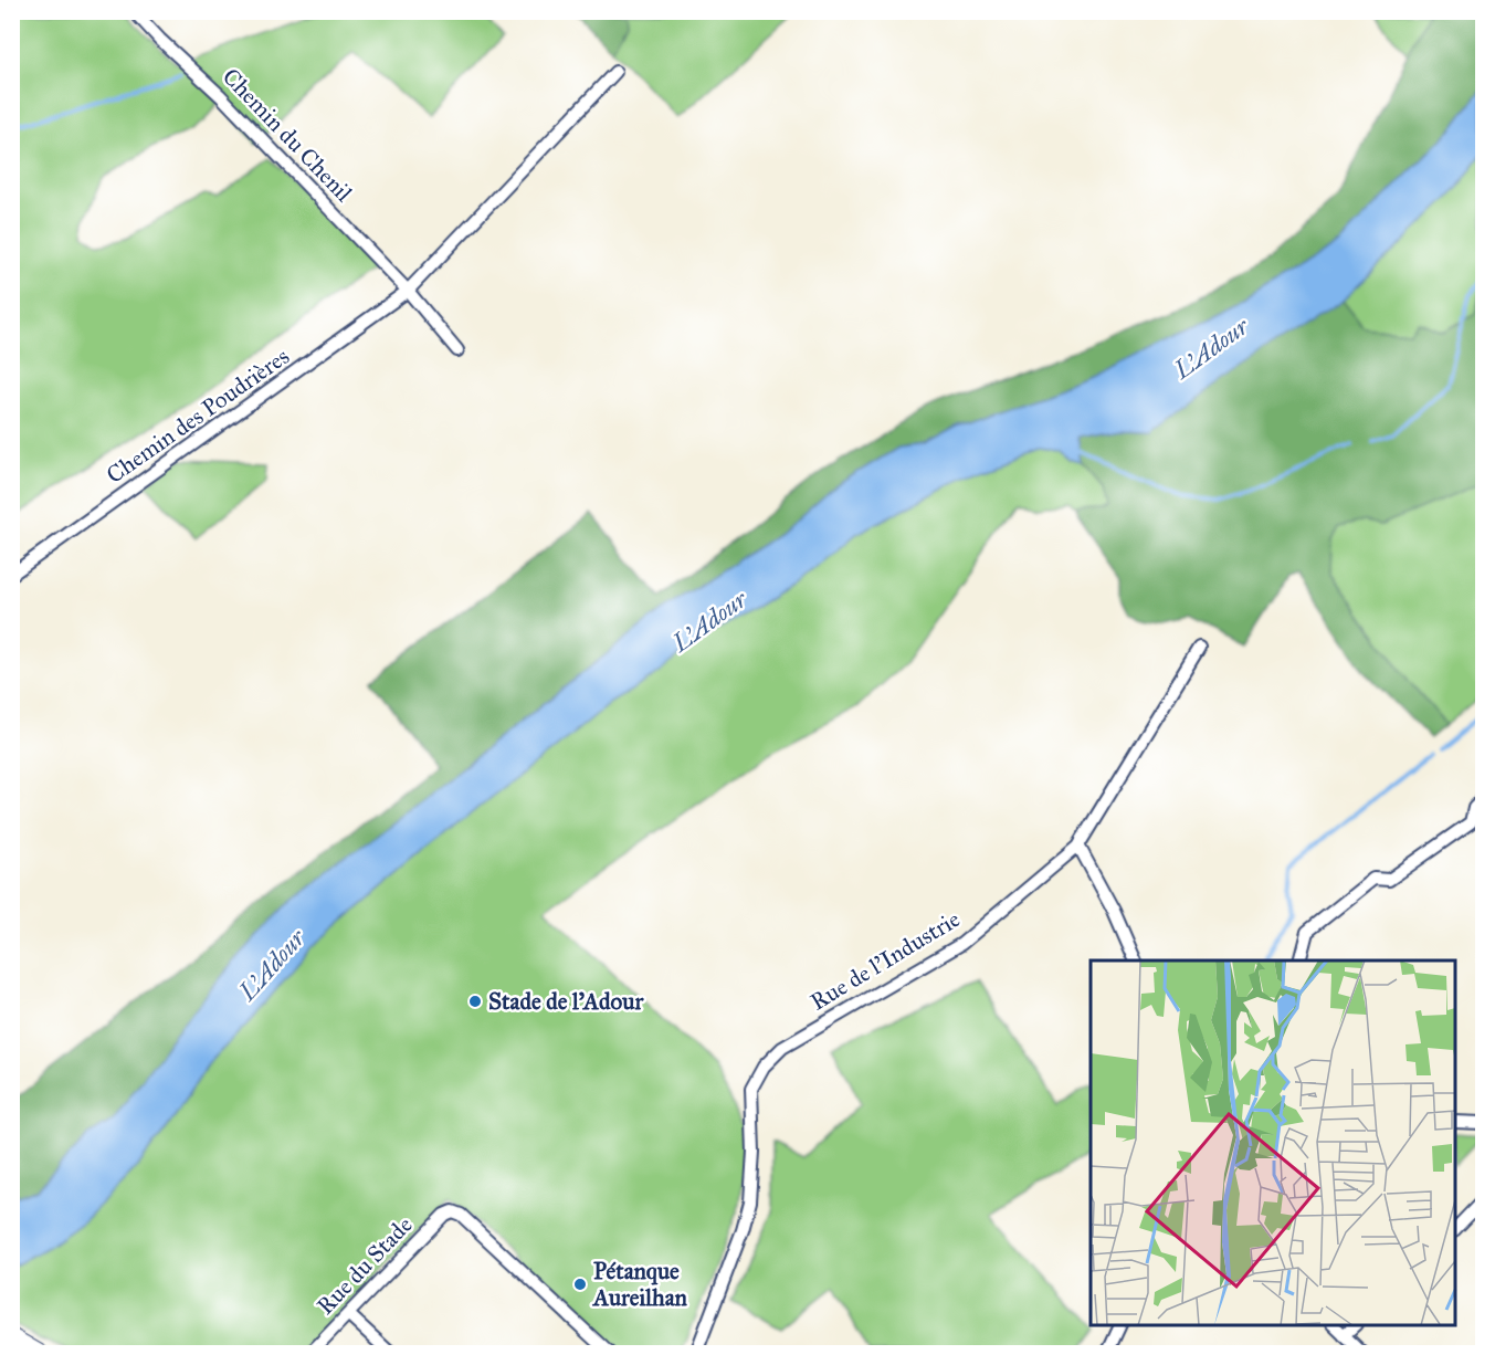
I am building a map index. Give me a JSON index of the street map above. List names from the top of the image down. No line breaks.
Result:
{"streets":{"street":["Chemin du Chenil","Chemin des Poudrières","Rue de l'Industrie","Rue du Stade"]},"crossings":[["Chemin du Chenil","Chemin des Poudrières"]],"water":["L'Adour"],"places":["Stade de l'Adour","Pétanque Aureilhan"]}
